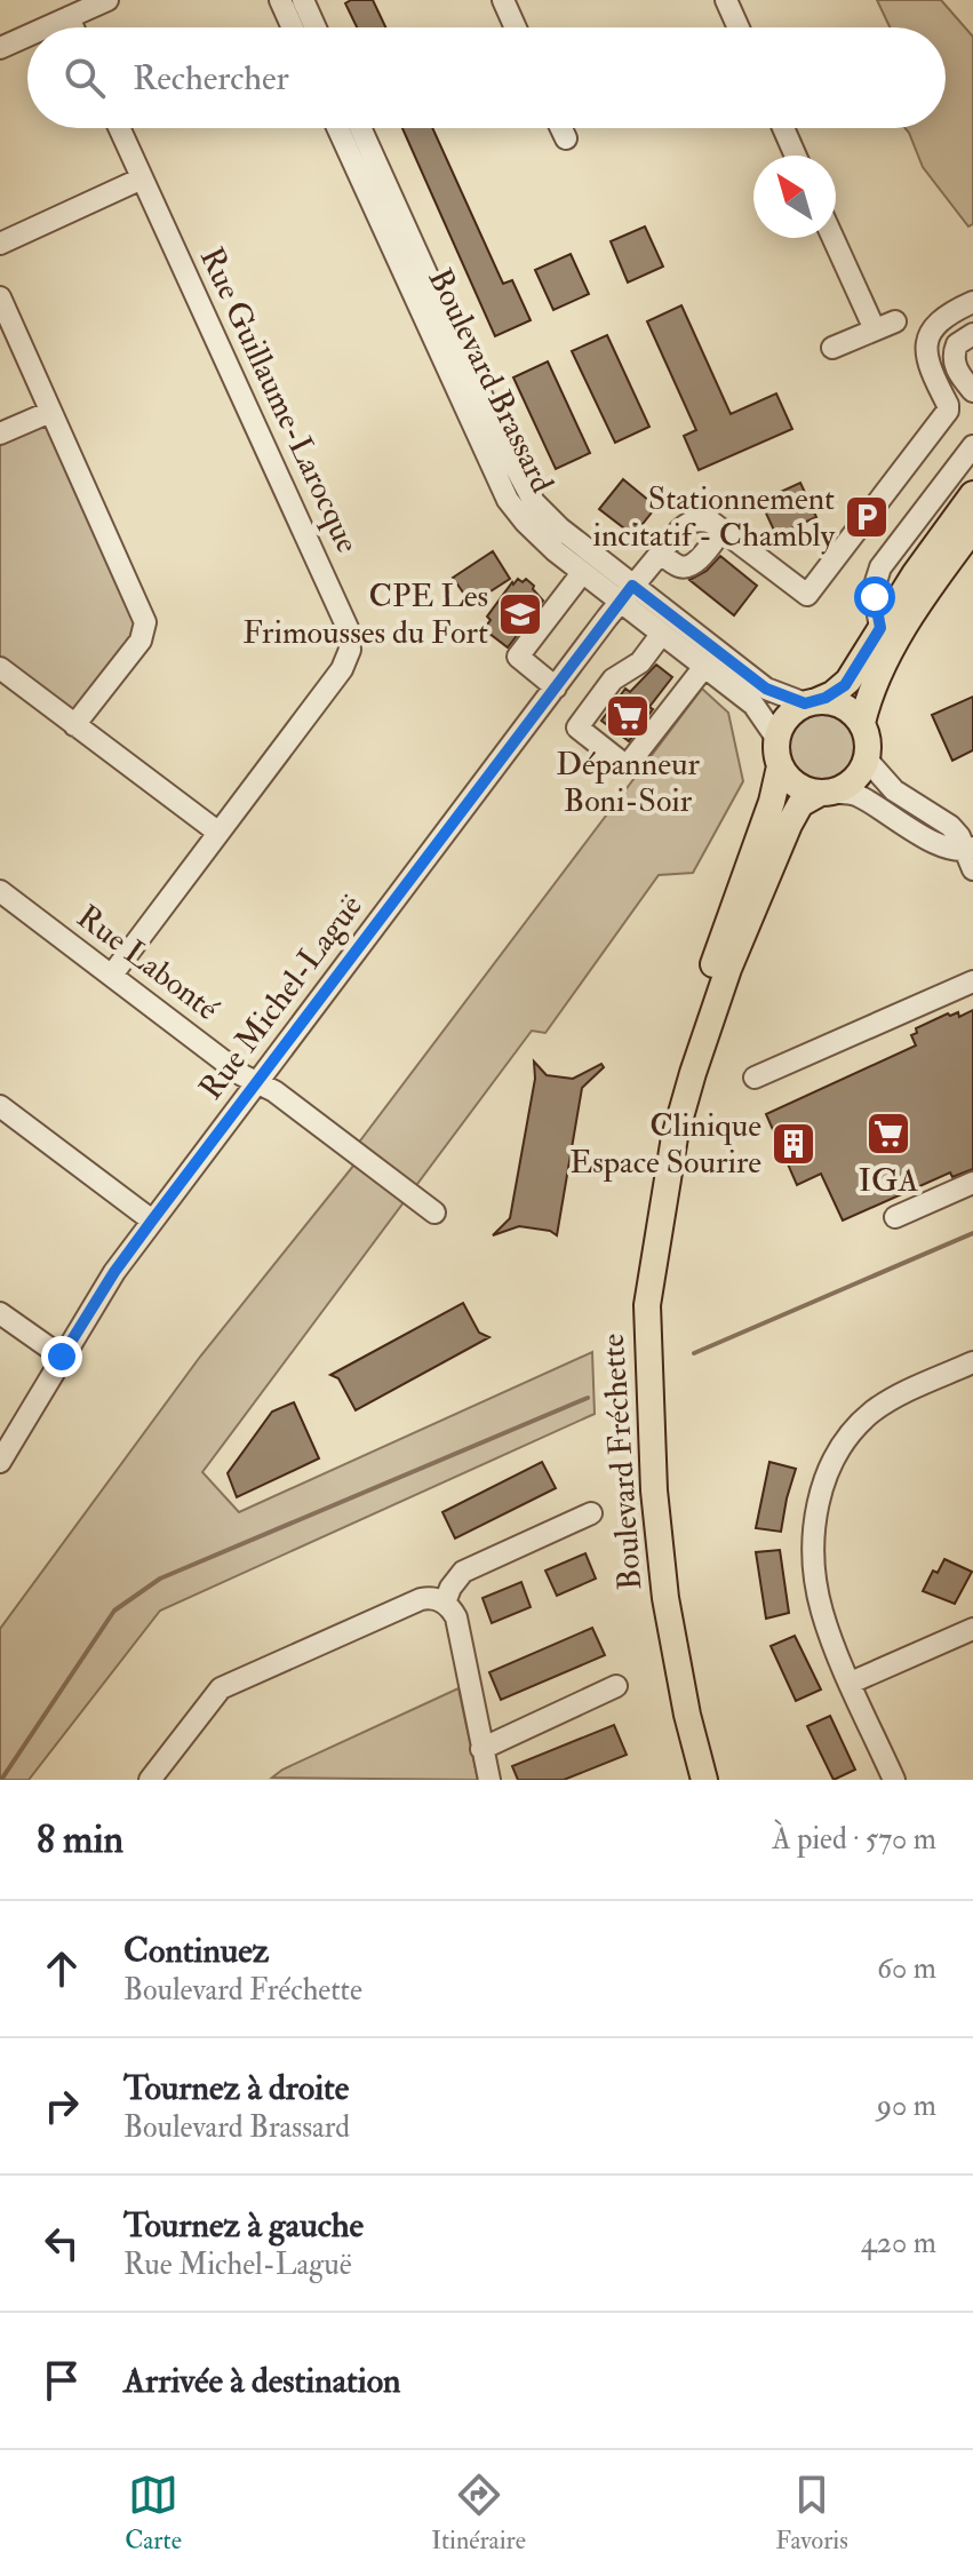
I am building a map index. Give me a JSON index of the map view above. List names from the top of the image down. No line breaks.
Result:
{"streets":{"main road":["Boulevard Fréchette"],"street":["Boulevard Brassard","Rue Guillaume-Larocque","Rue Labonté","Rue Michel-Laguë"]},"crossings":[["Boulevard Brassard","Rue Michel-Laguë"],["Boulevard Brassard","Boulevard Fréchette"],["Rue Guillaume-Larocque","Rue Labonté"],["Rue Labonté","Rue Michel-Laguë"]],"places":{"parking":["Stationnement incitatif - Chambly"],"school or university":["CPE Les Frimousses du Fort"],"supermarket":["Dépanneur Boni-Soir","IGA"],"building":["Clinique Espace Sourire"]},"north":"top left","page":{"search":"Rechercher","heading":["8 min","À pied · 570 m"],"list":[["Continuez","Boulevard Fréchette","60 m"],["Tournez à droite","Boulevard Brassard","90 m"],["Tournez à gauche","Rue Michel-Laguë","420 m"],"Arrivée à destination"],"nav":["Carte","Itinéraire","Favoris"]}}
